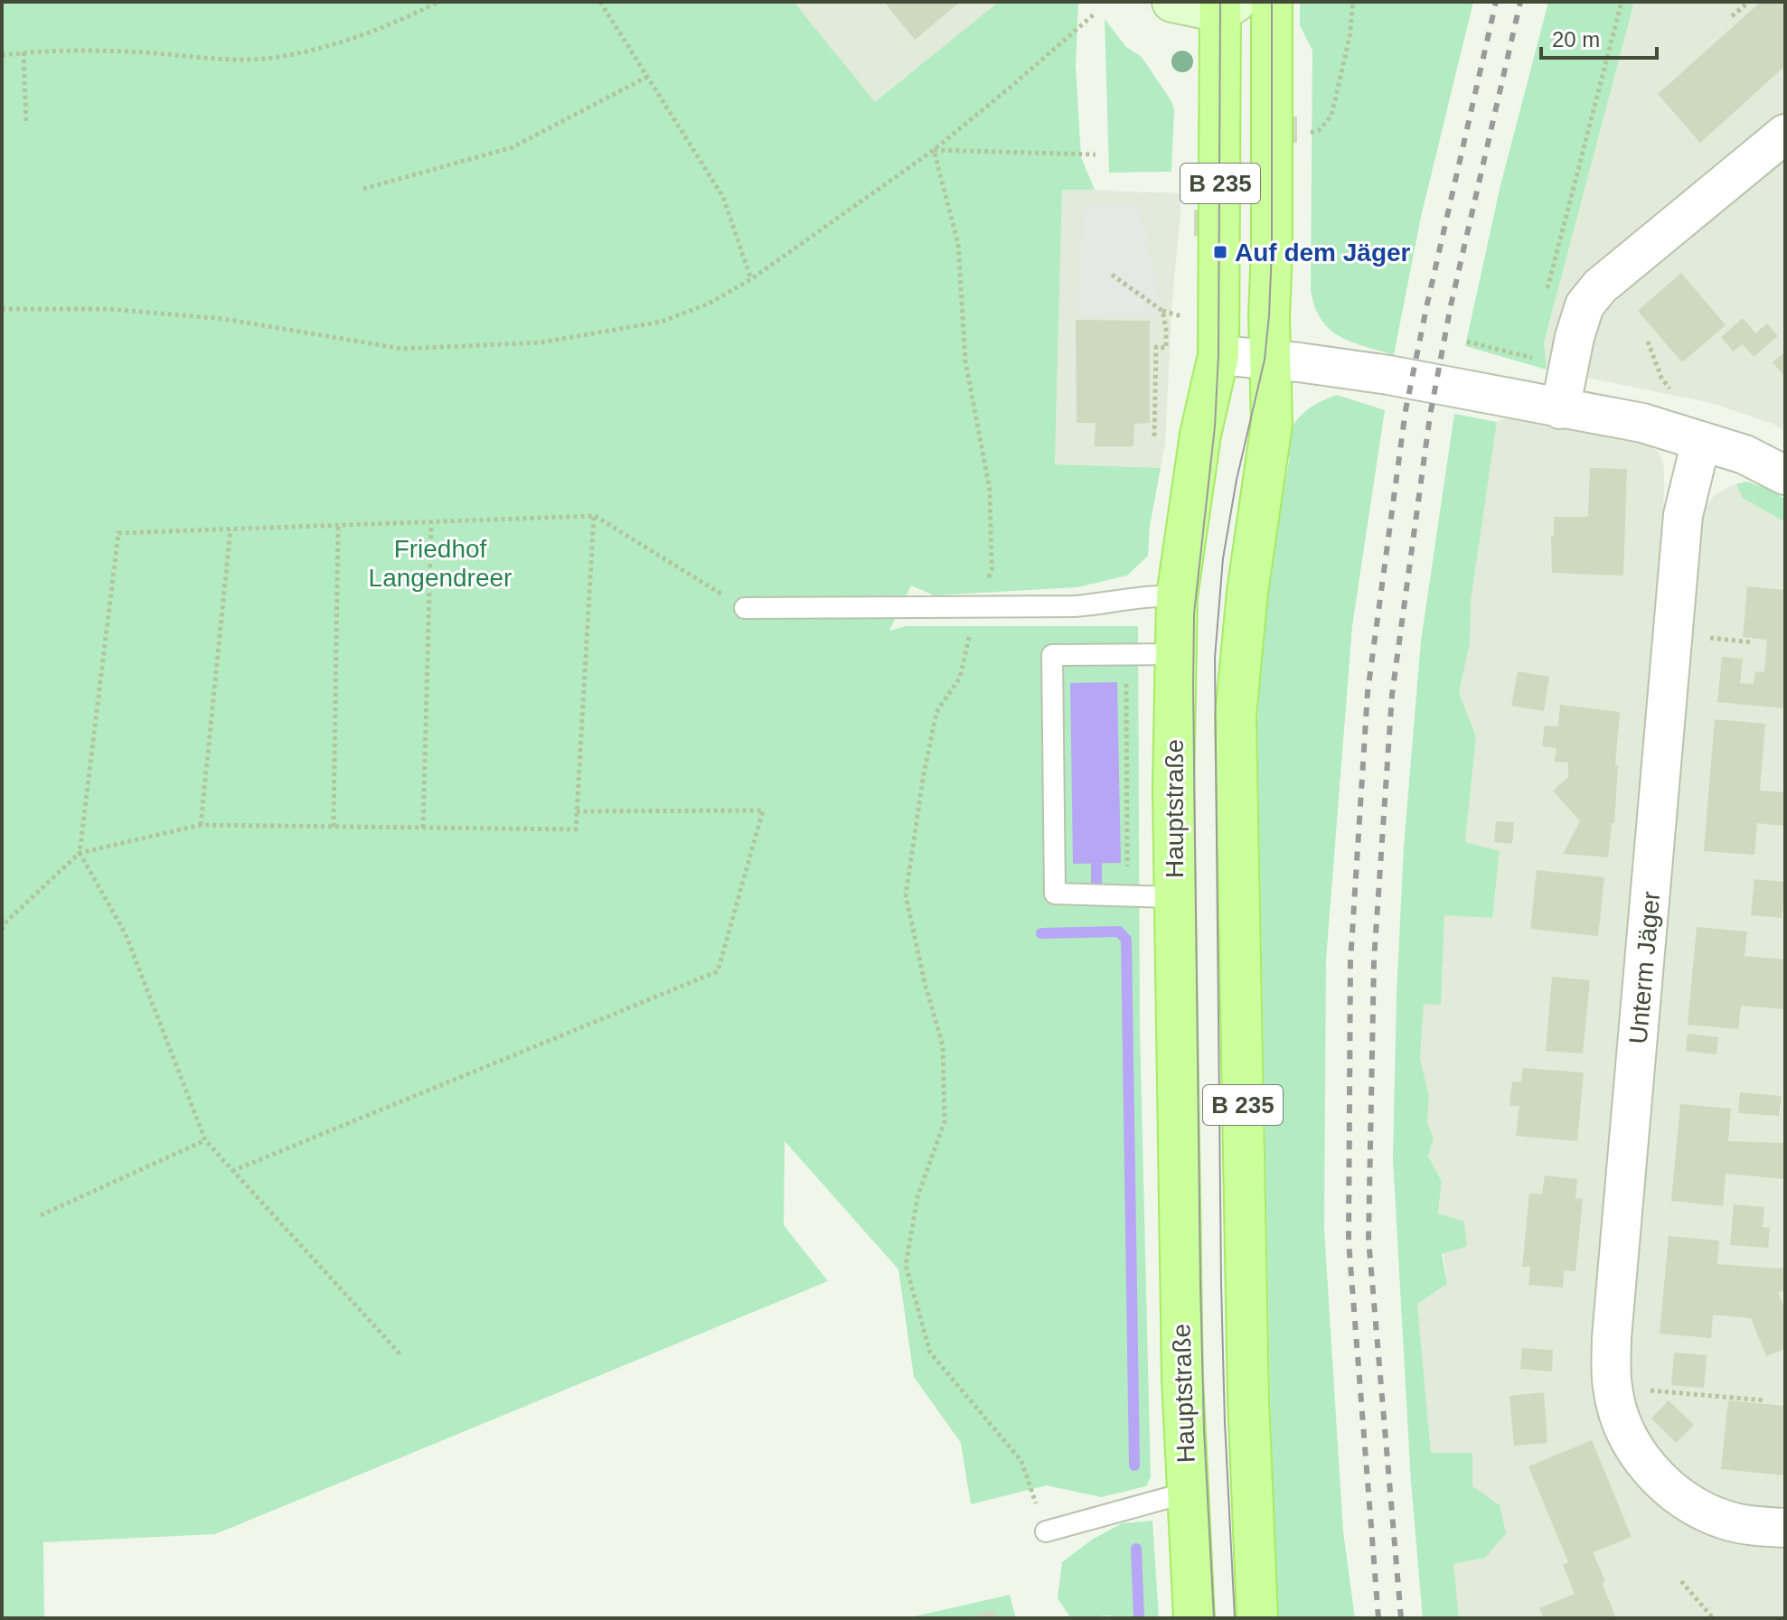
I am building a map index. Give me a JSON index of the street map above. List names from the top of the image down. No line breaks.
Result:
{"streets":{"main road":["B 235","Hauptstraße"],"street":["Unterm Jäger"]},"parks":["Friedhof Langendreer"],"places":{"transit":["Auf dem Jäger"]},"scale_bar":"20 m"}
